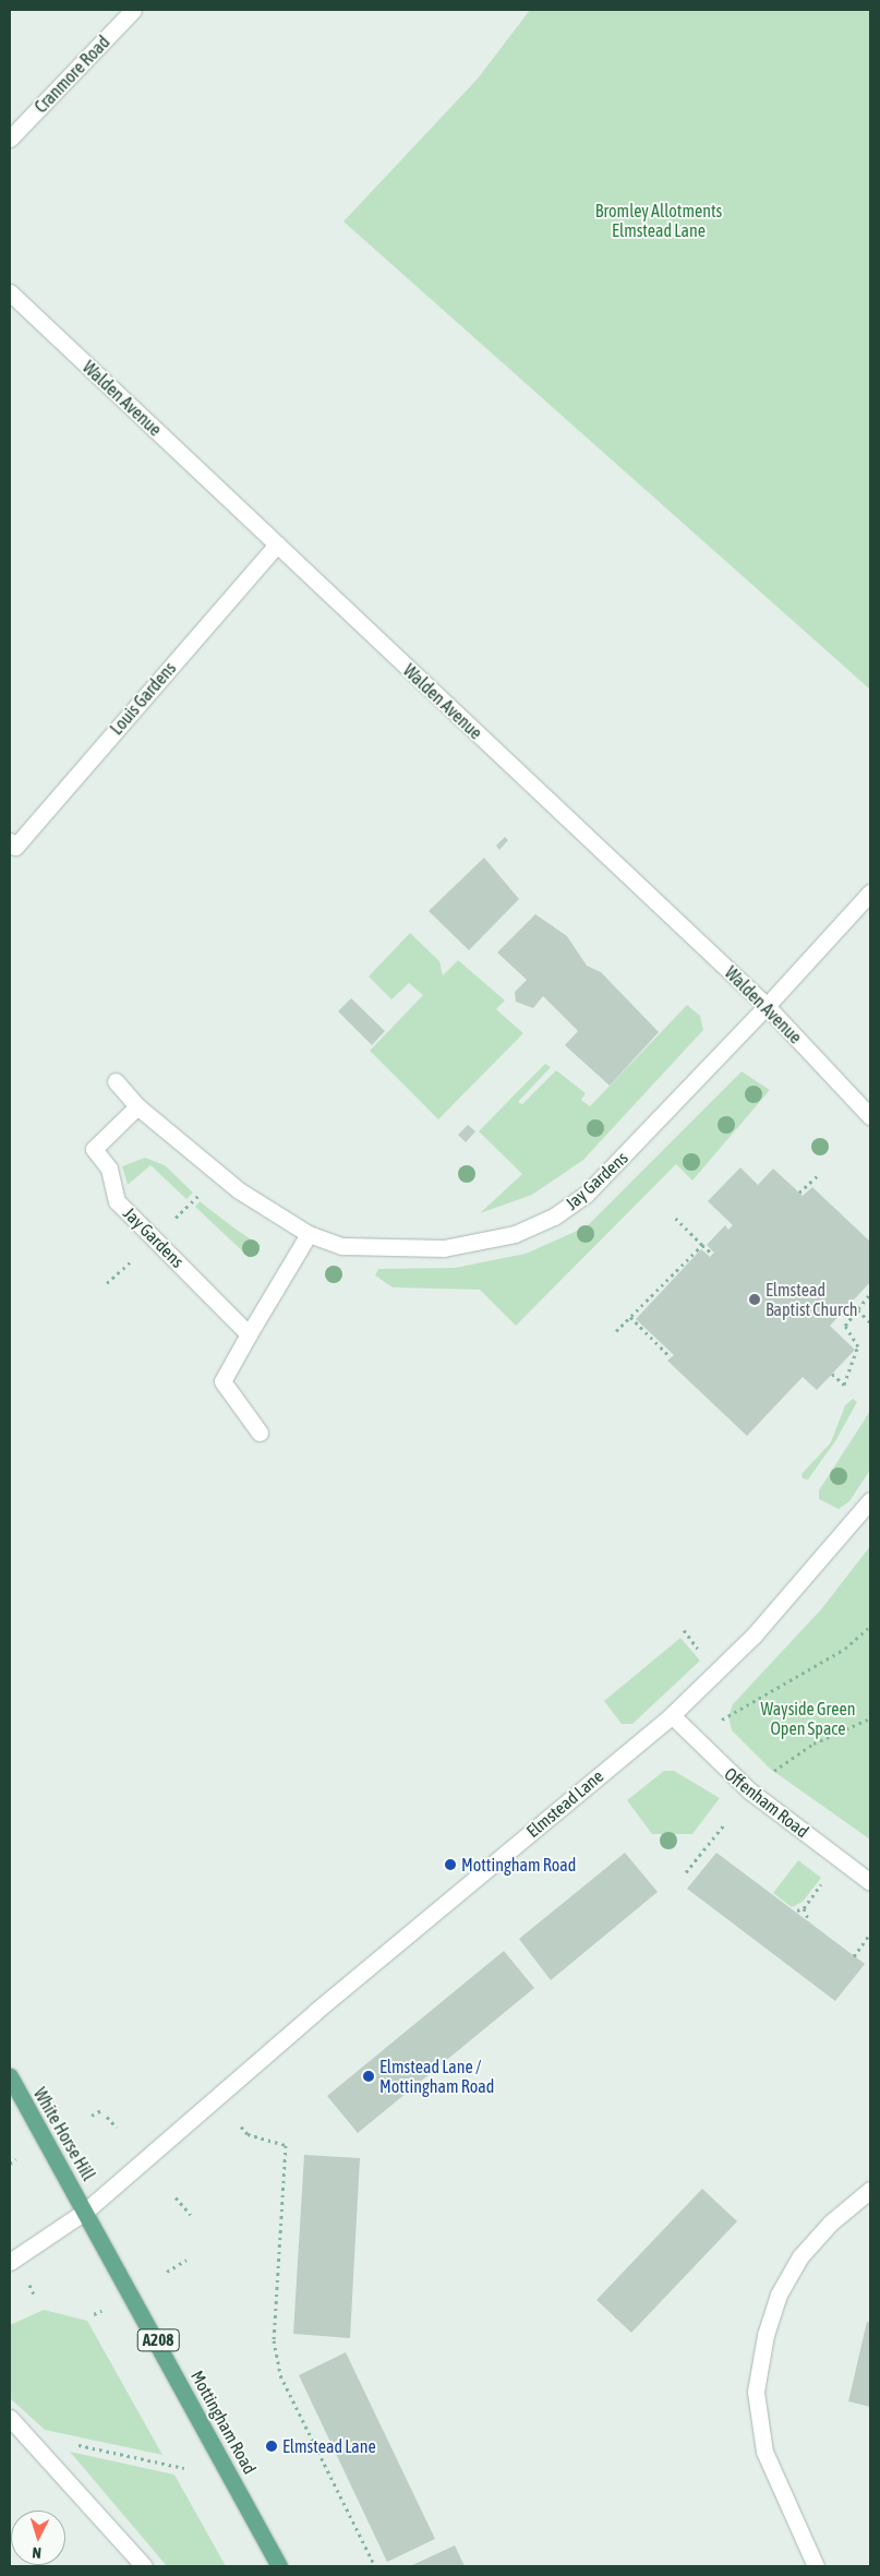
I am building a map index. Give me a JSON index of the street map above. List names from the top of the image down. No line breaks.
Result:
{"streets":{"main road":["White Horse Hill","A208","Mottingham Road"],"street":["Cranmore Road","Walden Avenue","Louis Gardens","Jay Gardens","Offenham Road","Elmstead Lane"]},"crossings":[["Walden Avenue","Louis Gardens"],["Walden Avenue","Jay Gardens"],["Offenham Road","Elmstead Lane"],["Elmstead Lane","White Horse Hill"],["Elmstead Lane","Mottingham Road"],["White Horse Hill","Mottingham Road"]],"parks":["Bromley Allotments Elmstead Lane","Wayside Green Open Space"],"places":["Elmstead Baptist Church","Mottingham Road","Elmstead Lane / Mottingham Road","Elmstead Lane"],"north":"bottom"}
